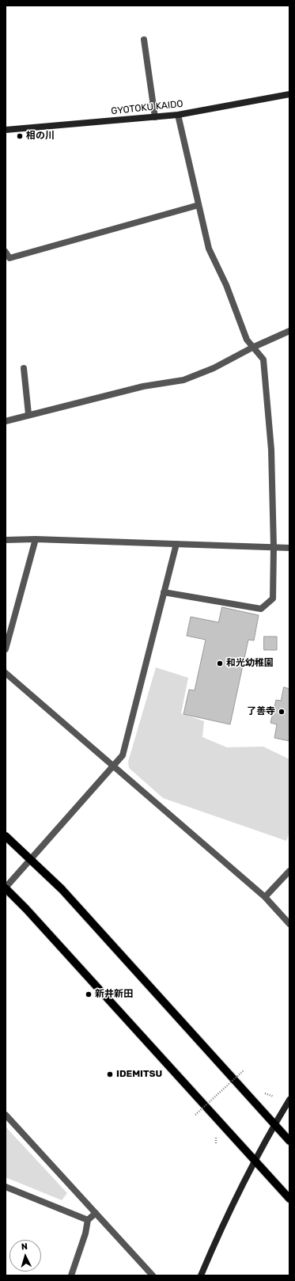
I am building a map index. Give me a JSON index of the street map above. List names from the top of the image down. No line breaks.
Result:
{"streets":{"street":["GYOTOKU KAIDO"]},"places":["相の川","和光幼稚園","了善寺","新井新田","IDEMITSU"],"north":"top"}
